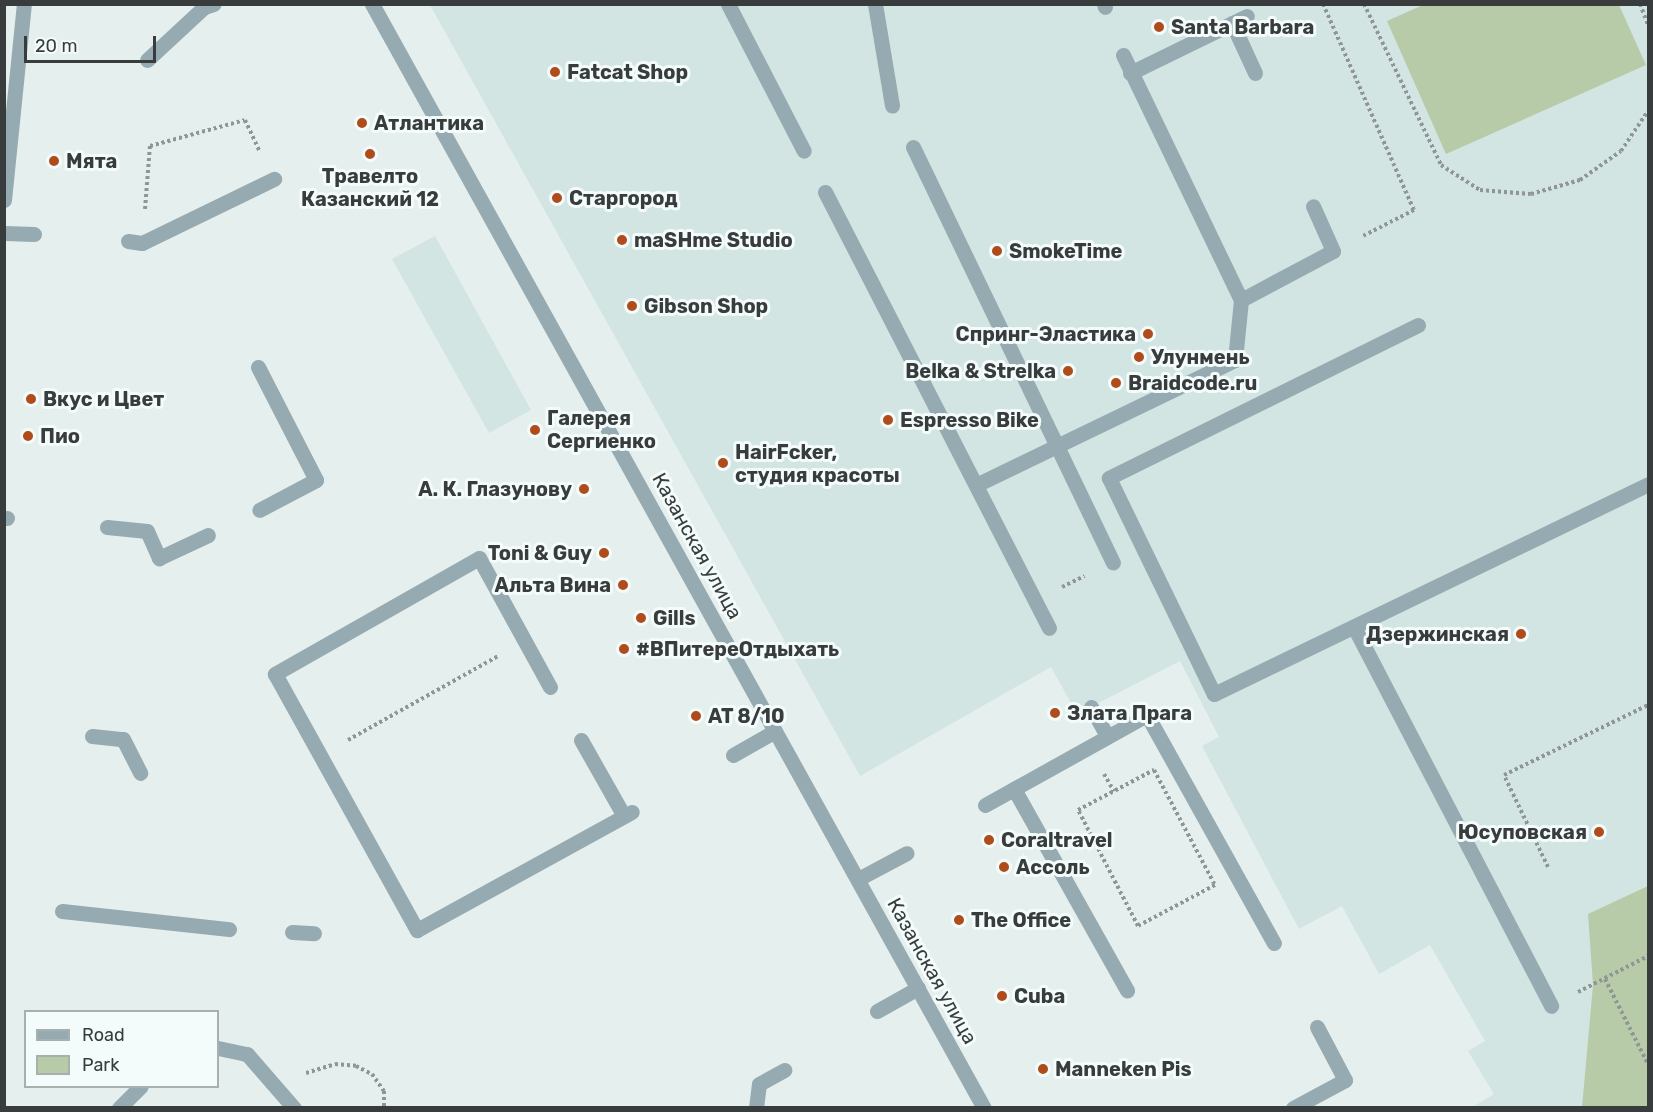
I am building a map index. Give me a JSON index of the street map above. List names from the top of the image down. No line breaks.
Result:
{"streets":{"street":["Казанская улица"]},"places":["Santa Barbara","Fatcat Shop","Атлантика","Травелто Казанский 12","Мята","Старгород","maSHme Studio","SmokeTime","Gibson Shop","Спринг-Эластика","Улунмень","Belka & Strelka","Braidcode.ru","Вкус и Цвет","Espresso Bike","Галерея Сергиенко","Пио","HairFcker, студия красоты","А. К. Глазунову","Toni & Guy","Альта Вина","Gills","Дзержинская","#ВПитереОтдыхать","Злата Прага","AT 8/10","Юсуповская","Coraltravel","Ассоль","The Office","Cuba","Manneken Pis"],"legend":["Road","Park"],"scale_bar":"20 m"}
